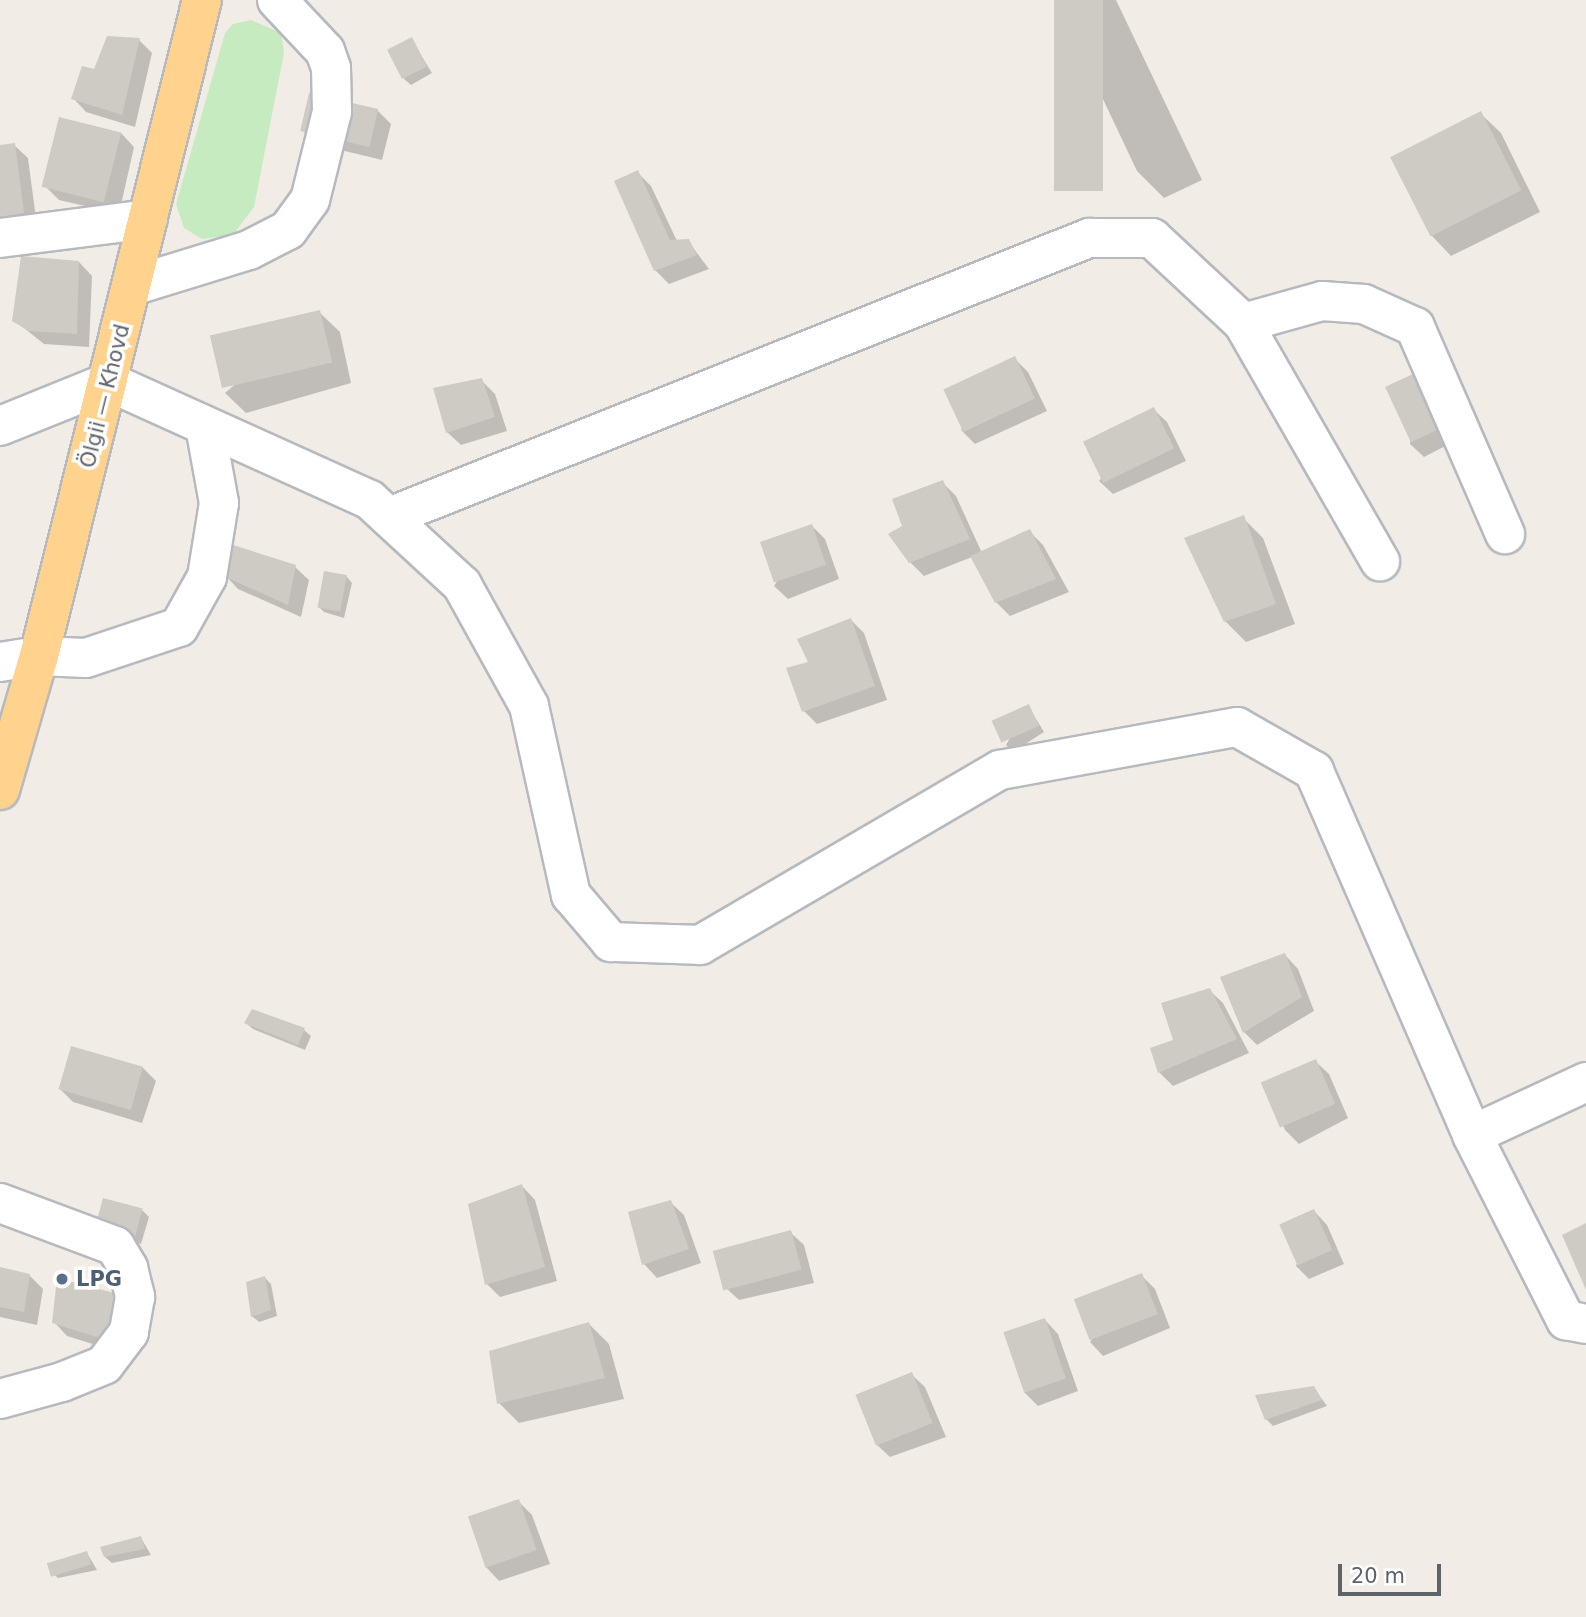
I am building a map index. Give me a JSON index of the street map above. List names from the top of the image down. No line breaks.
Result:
{"streets":{"highway":["Ölgii — Khovd"]},"places":["LPG"],"scale_bar":"20 m"}
